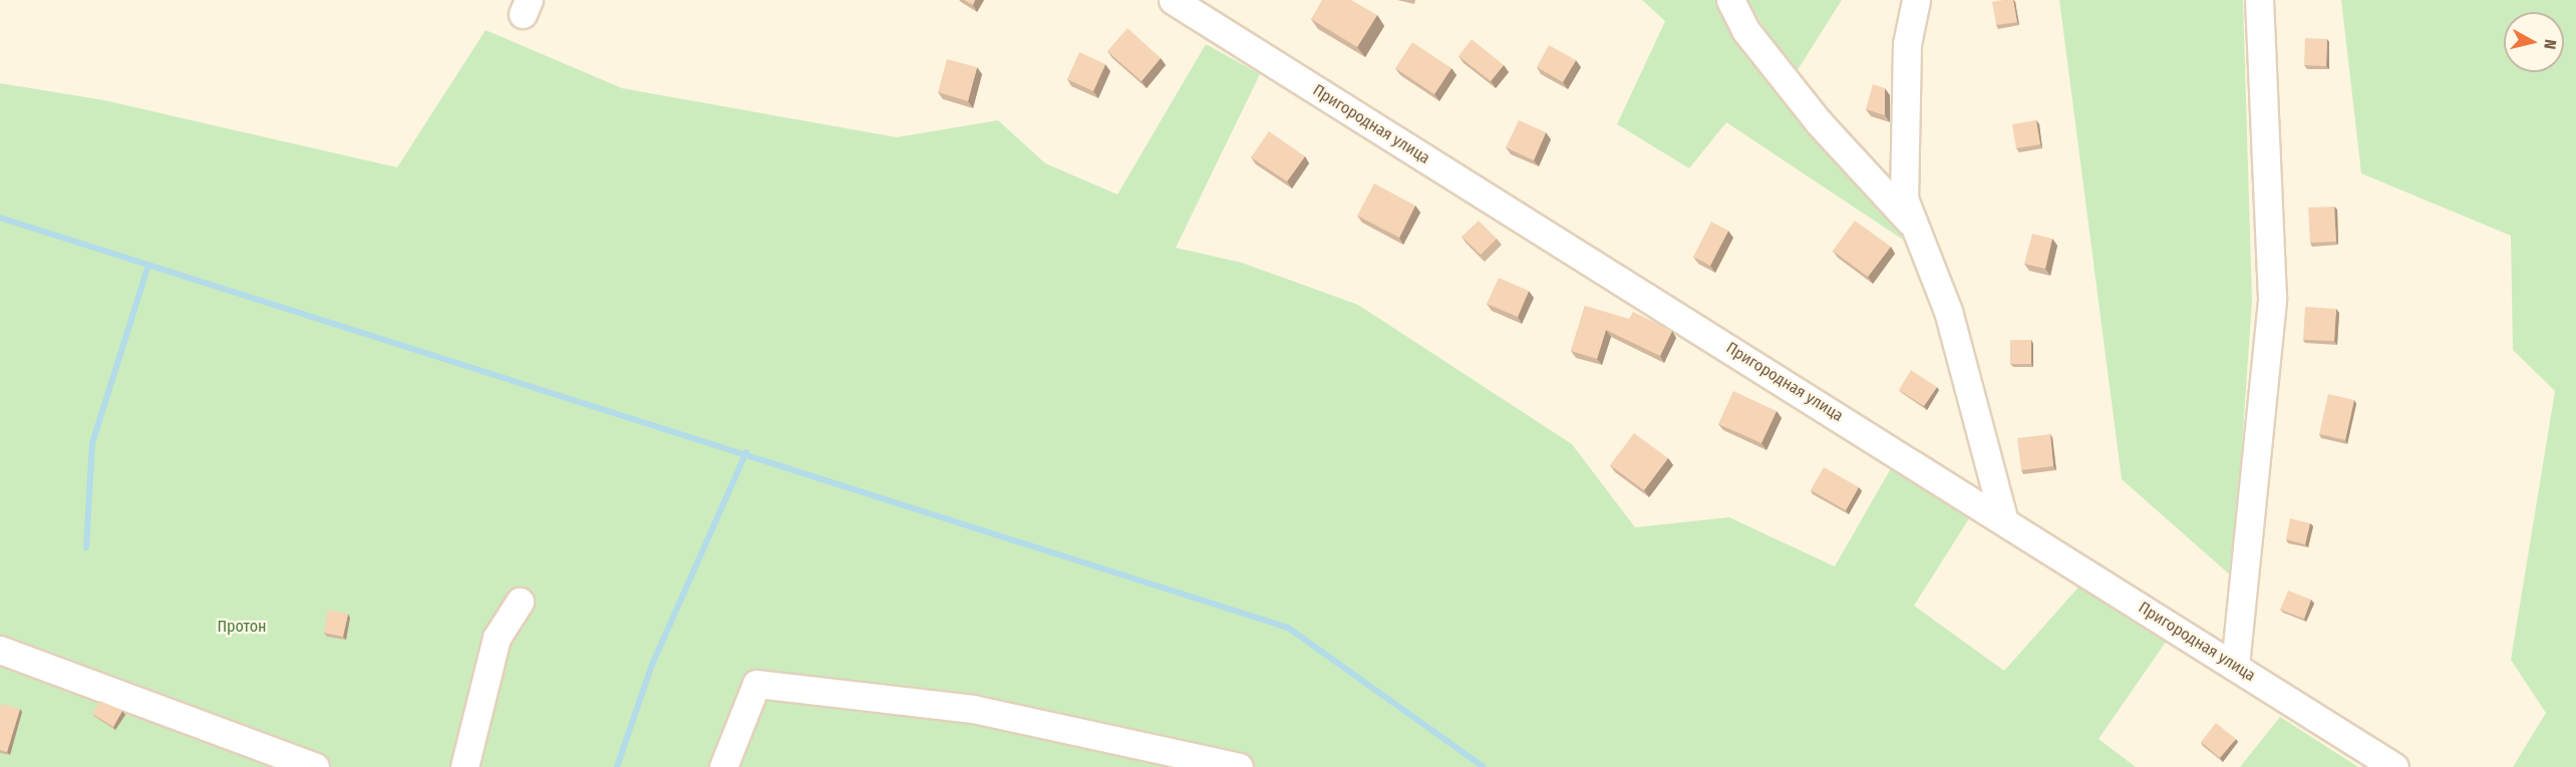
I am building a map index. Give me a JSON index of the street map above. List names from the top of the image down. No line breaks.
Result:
{"streets":{"street":["Пригородная улица"]},"parks":["Протон"],"north":"right"}
